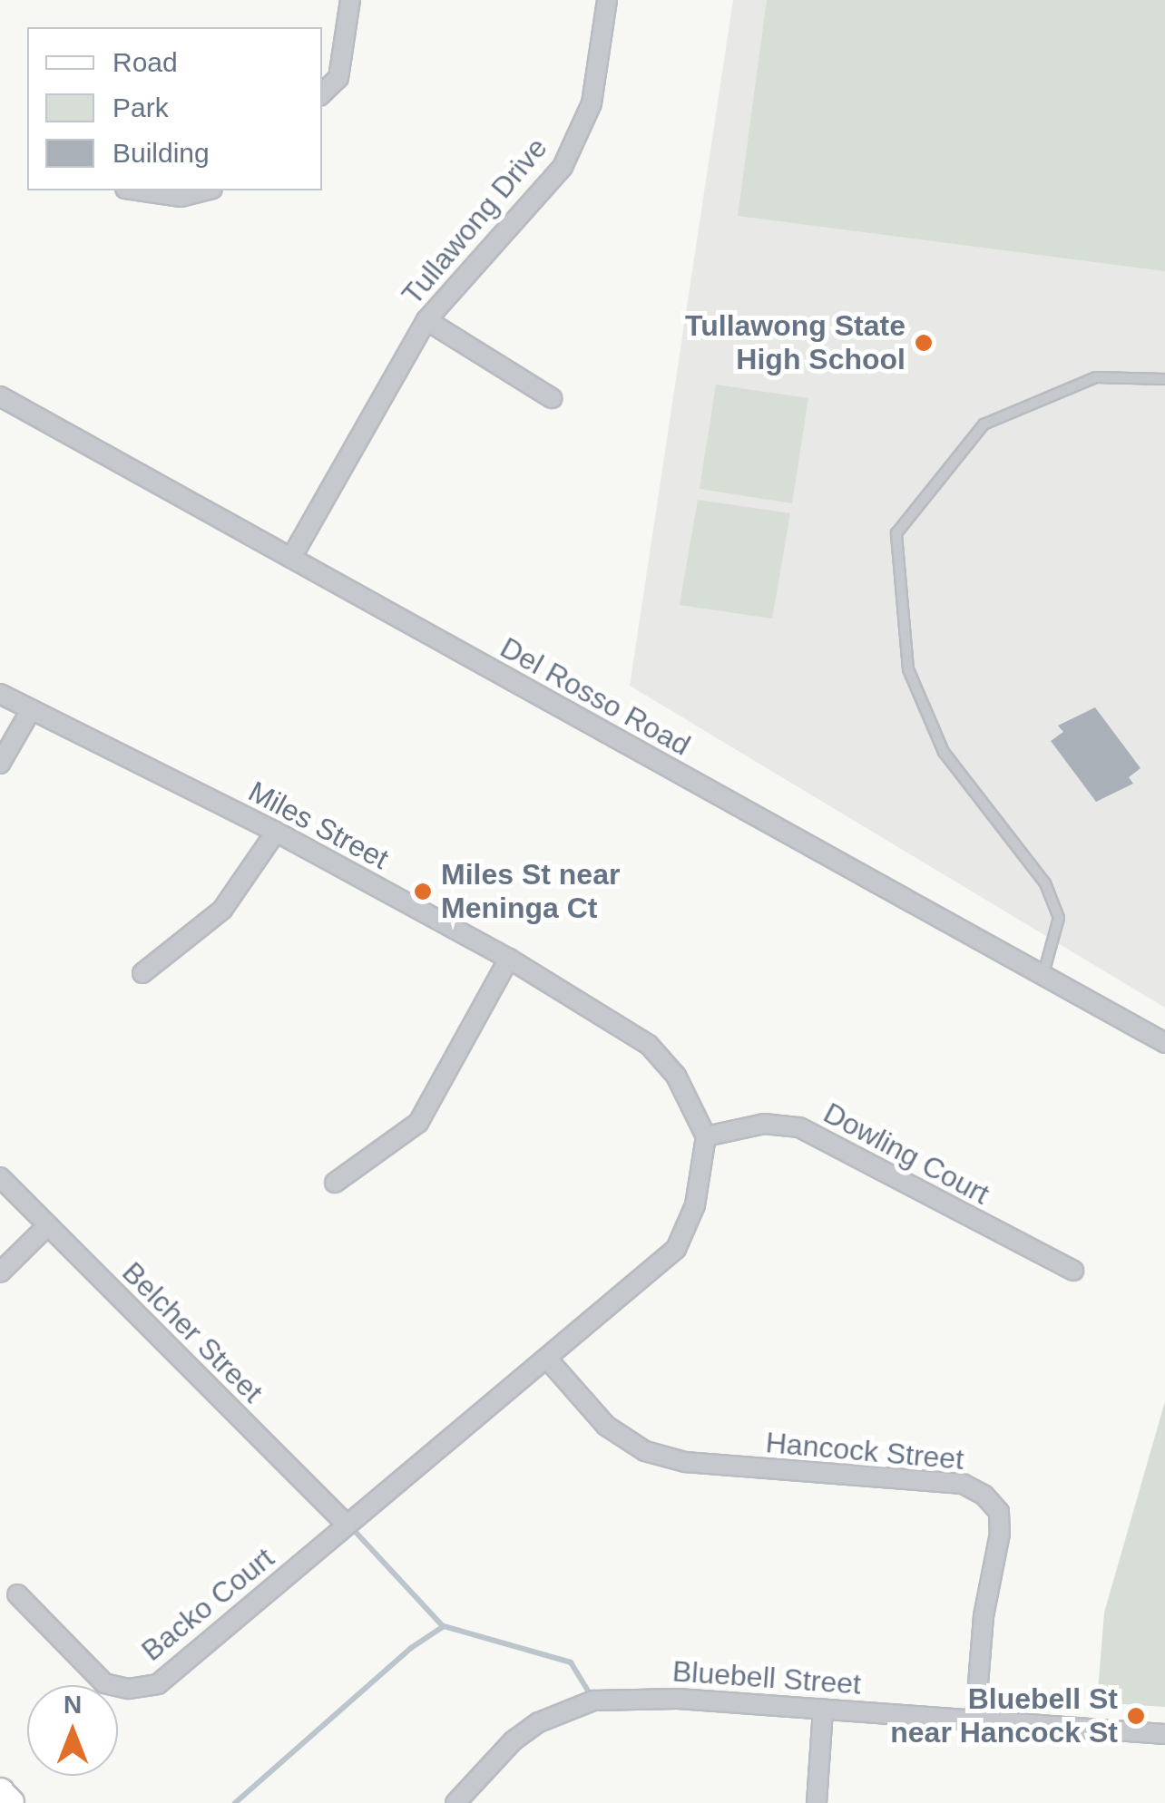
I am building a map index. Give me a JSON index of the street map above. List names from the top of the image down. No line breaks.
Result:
{"streets":{"street":["Tullawong Drive","Del Rosso Road","Miles Street","Dowling Court","Belcher Street","Hancock Street","Backo Court","Bluebell Street"]},"crossings":[["Tullawong Drive","Del Rosso Road"],["Miles Street","Dowling Court"],["Belcher Street","Backo Court"],["Hancock Street","Bluebell Street"]],"places":["Tullawong State High School","Miles St near Meninga Ct","Bluebell St near Hancock St"],"legend":["Road","Park","Building"],"north":"top"}
